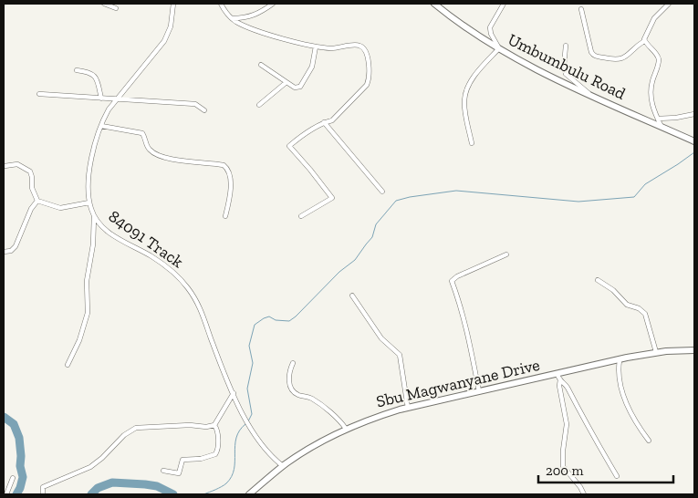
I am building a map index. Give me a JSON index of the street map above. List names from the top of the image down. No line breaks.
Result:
{"streets":{"main road":["Umbumbulu Road","Sbu Magwanyane Drive"],"street":["84091 Track"]},"crossings":[["84091 Track","Sbu Magwanyane Drive"]],"scale_bar":"200 m"}
